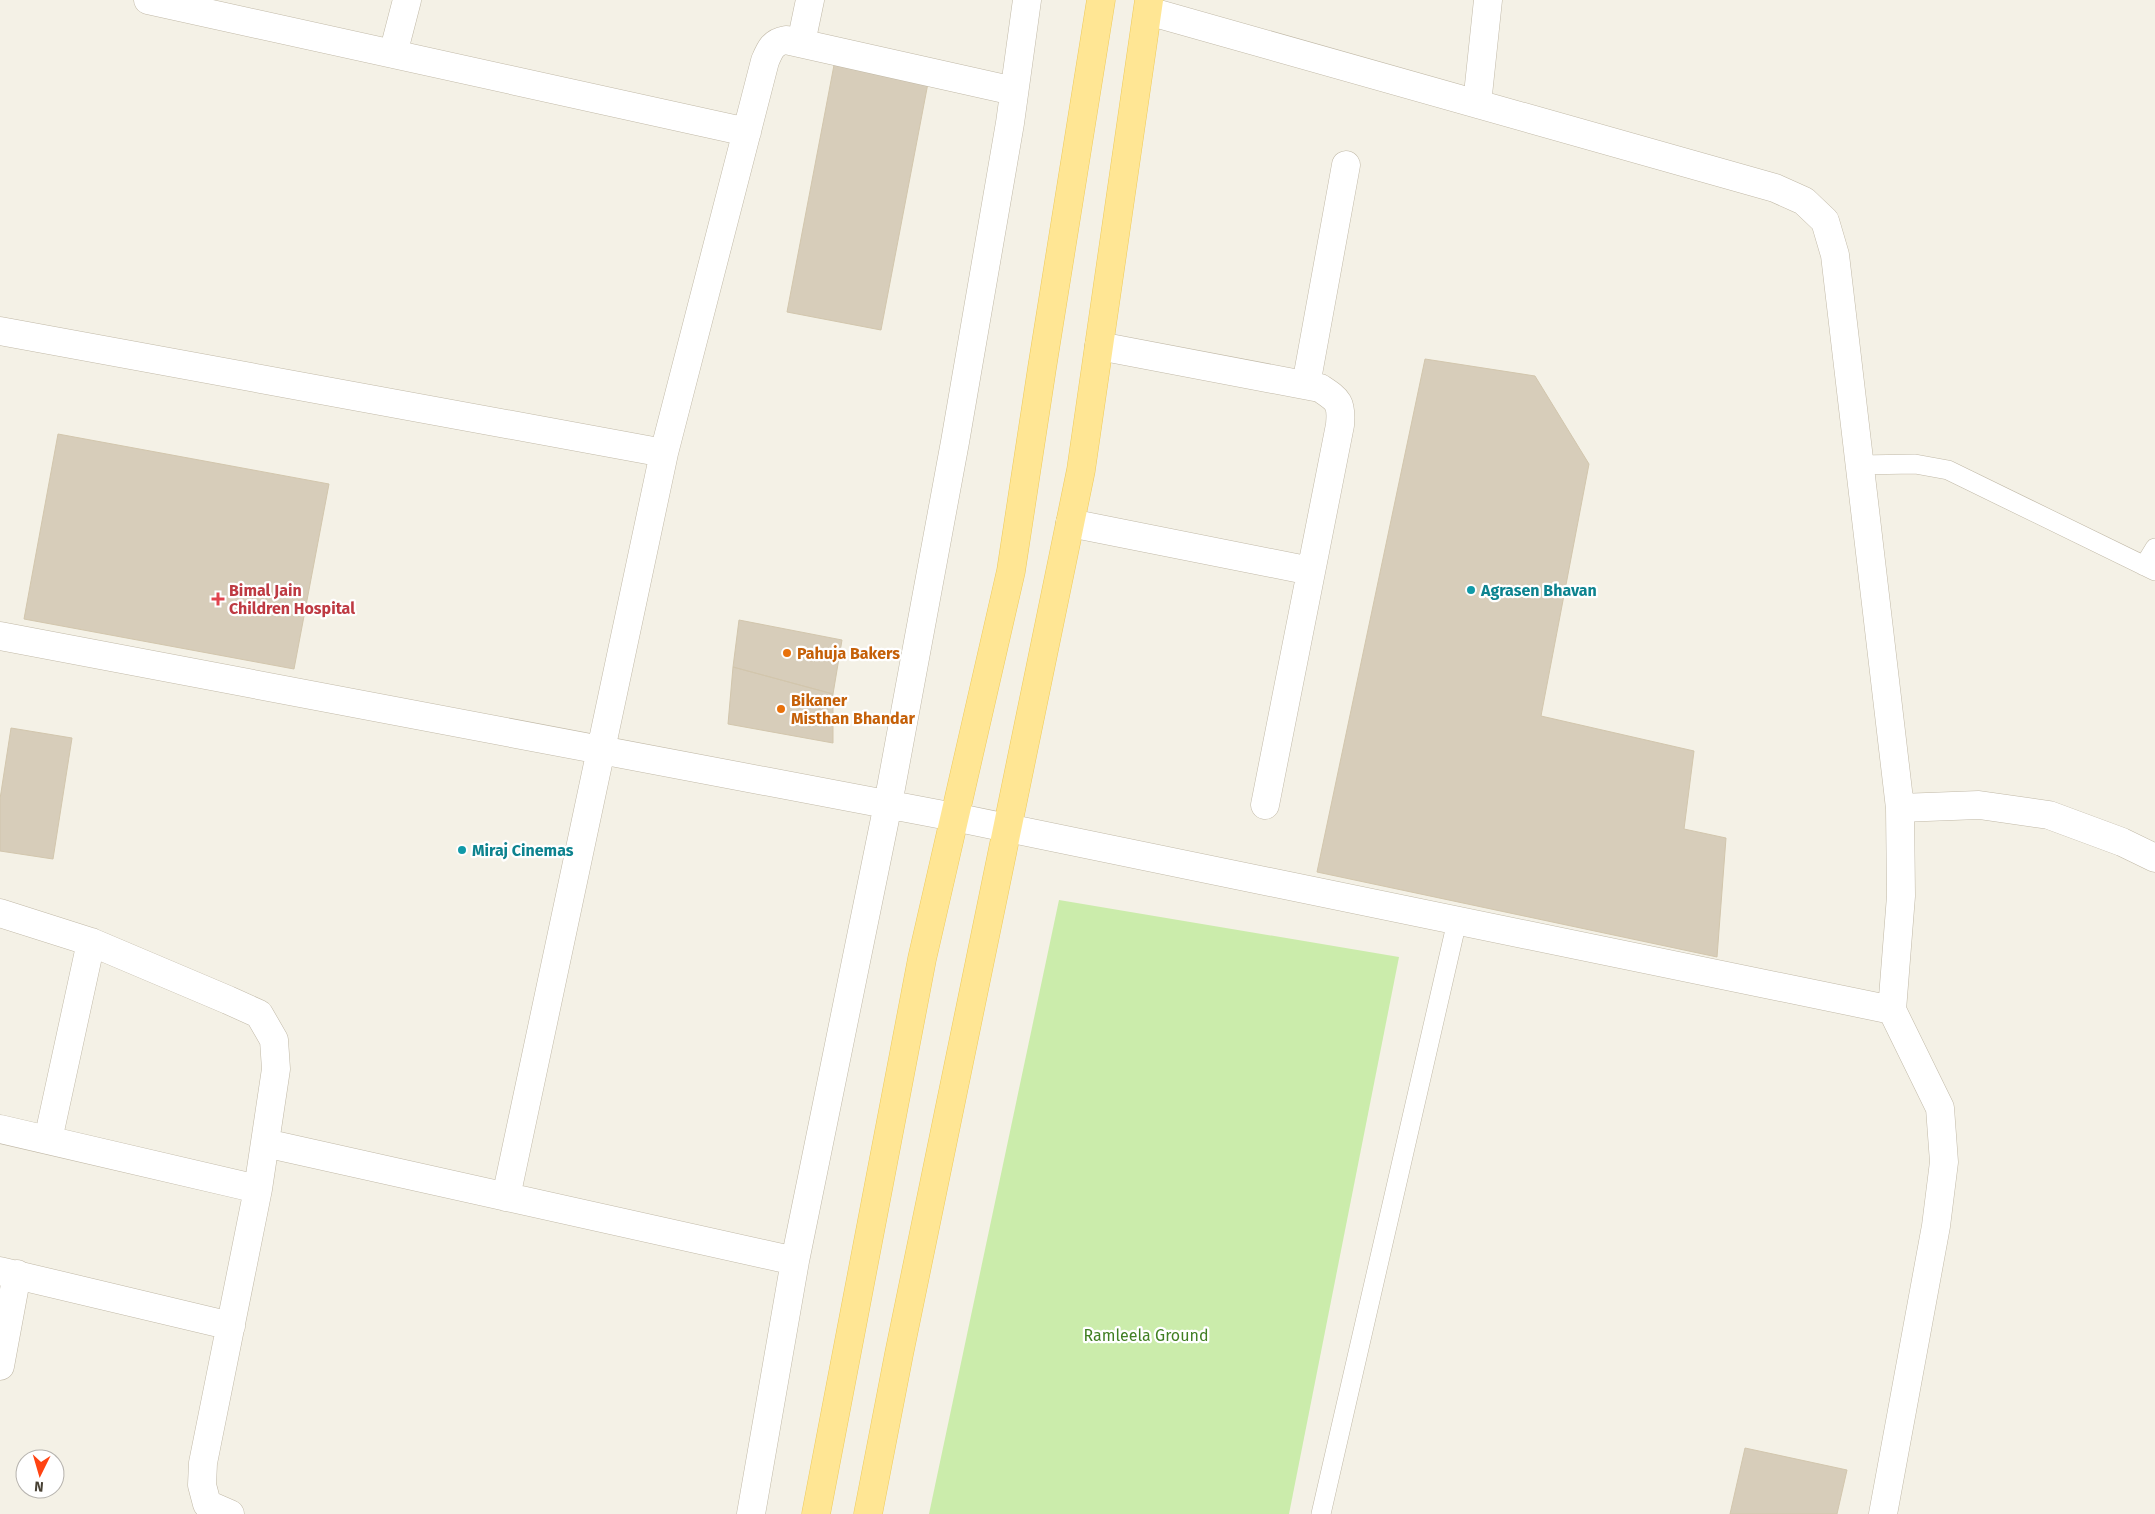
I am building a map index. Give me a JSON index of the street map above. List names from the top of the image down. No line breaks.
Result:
{"parks":["Ramleela Ground"],"places":{"other":["Agrasen Bhavan","Pahuja Bakers","Bikaner Misthan Bhandar","Miraj Cinemas"],"health":["Bimal Jain Children Hospital"]},"north":"bottom"}
